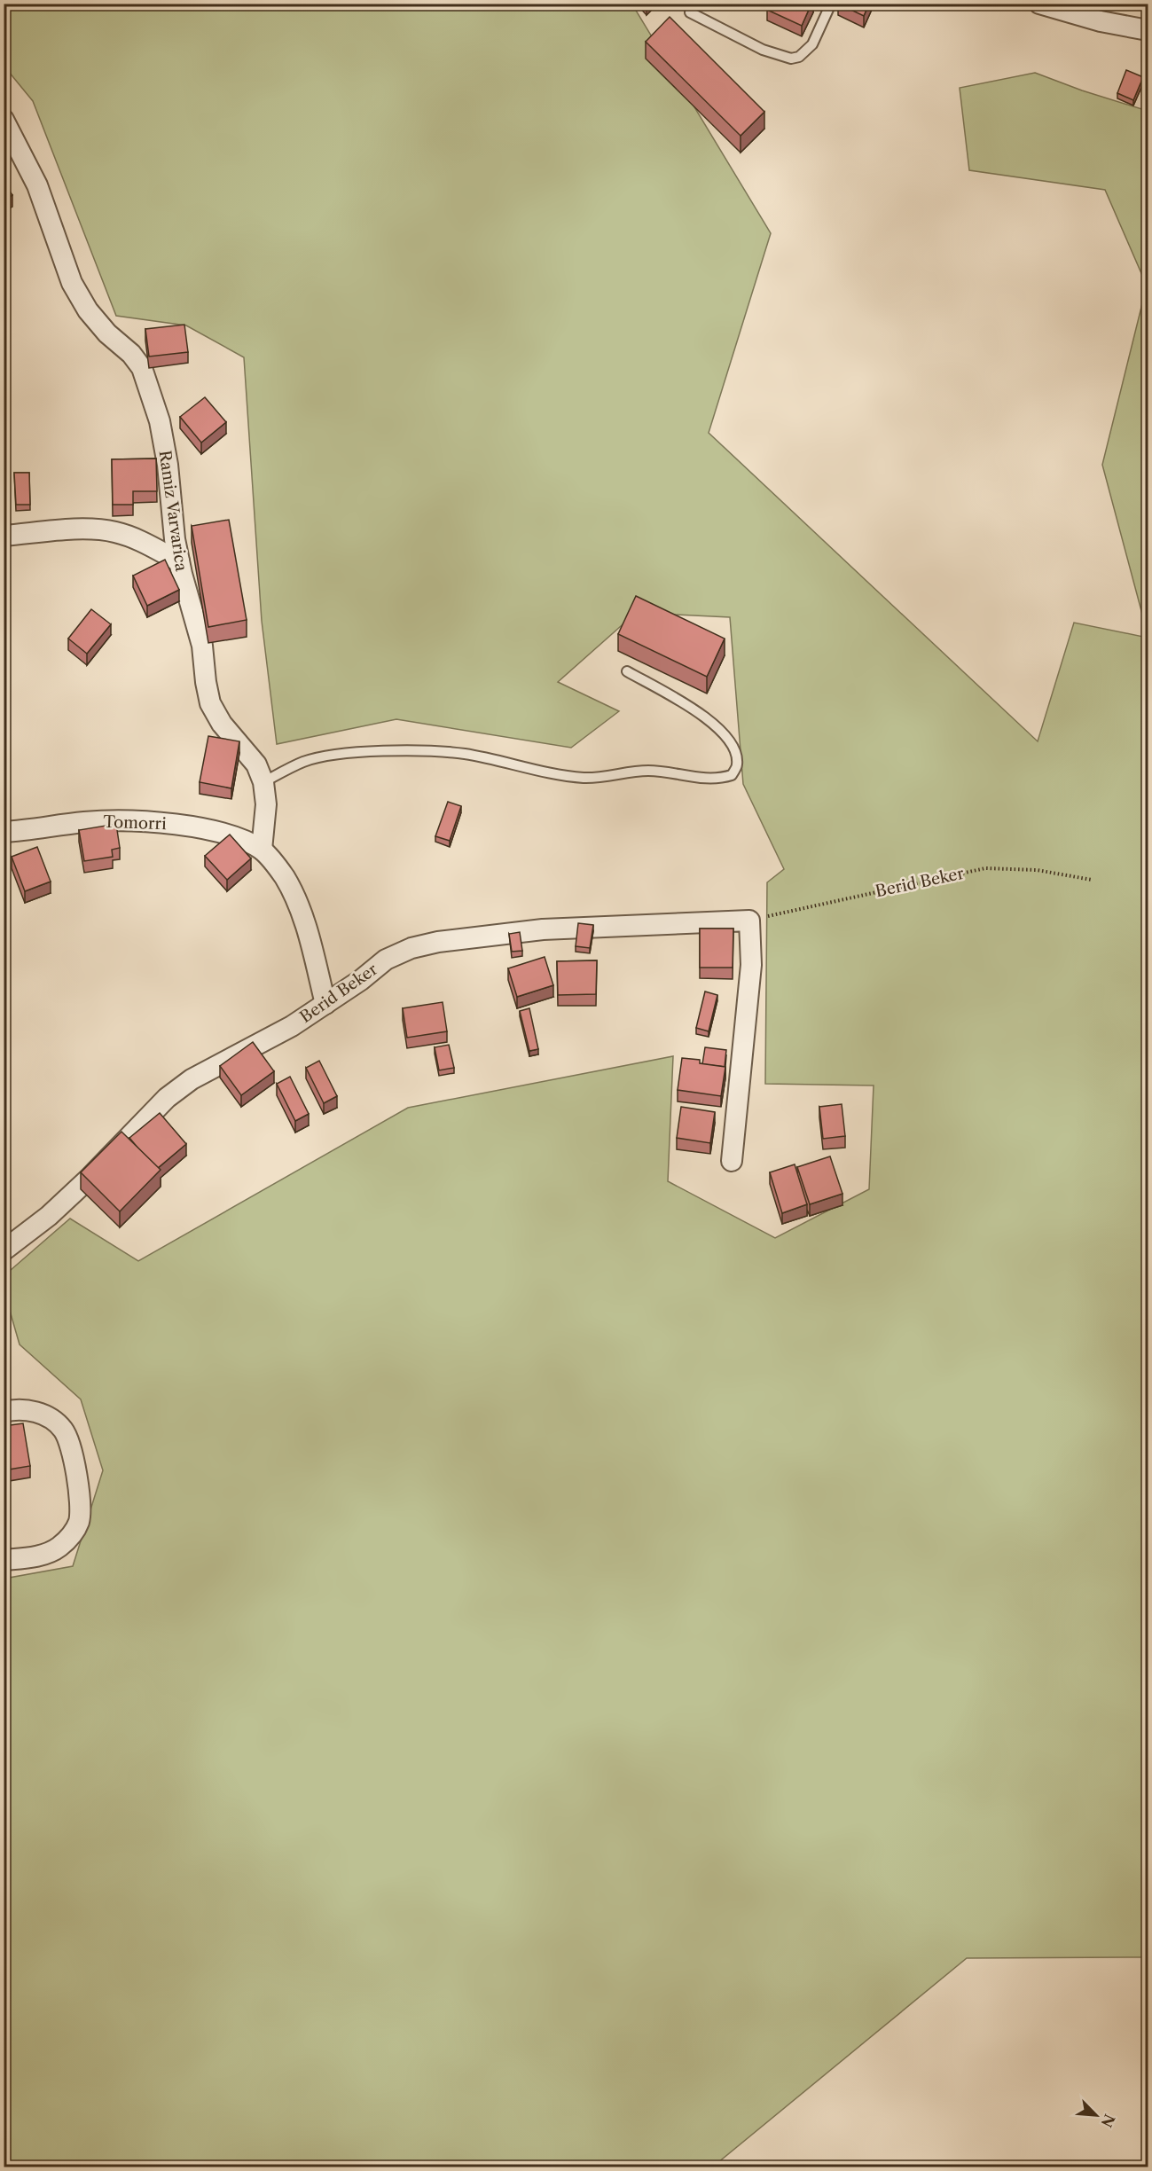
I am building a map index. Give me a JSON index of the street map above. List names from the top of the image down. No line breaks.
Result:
{"streets":{"street":["Ramiz Varvarica","Tomorri","Berid Beker"]},"crossings":[["Ramiz Varvarica","Tomorri"]],"north":"bottom right"}
